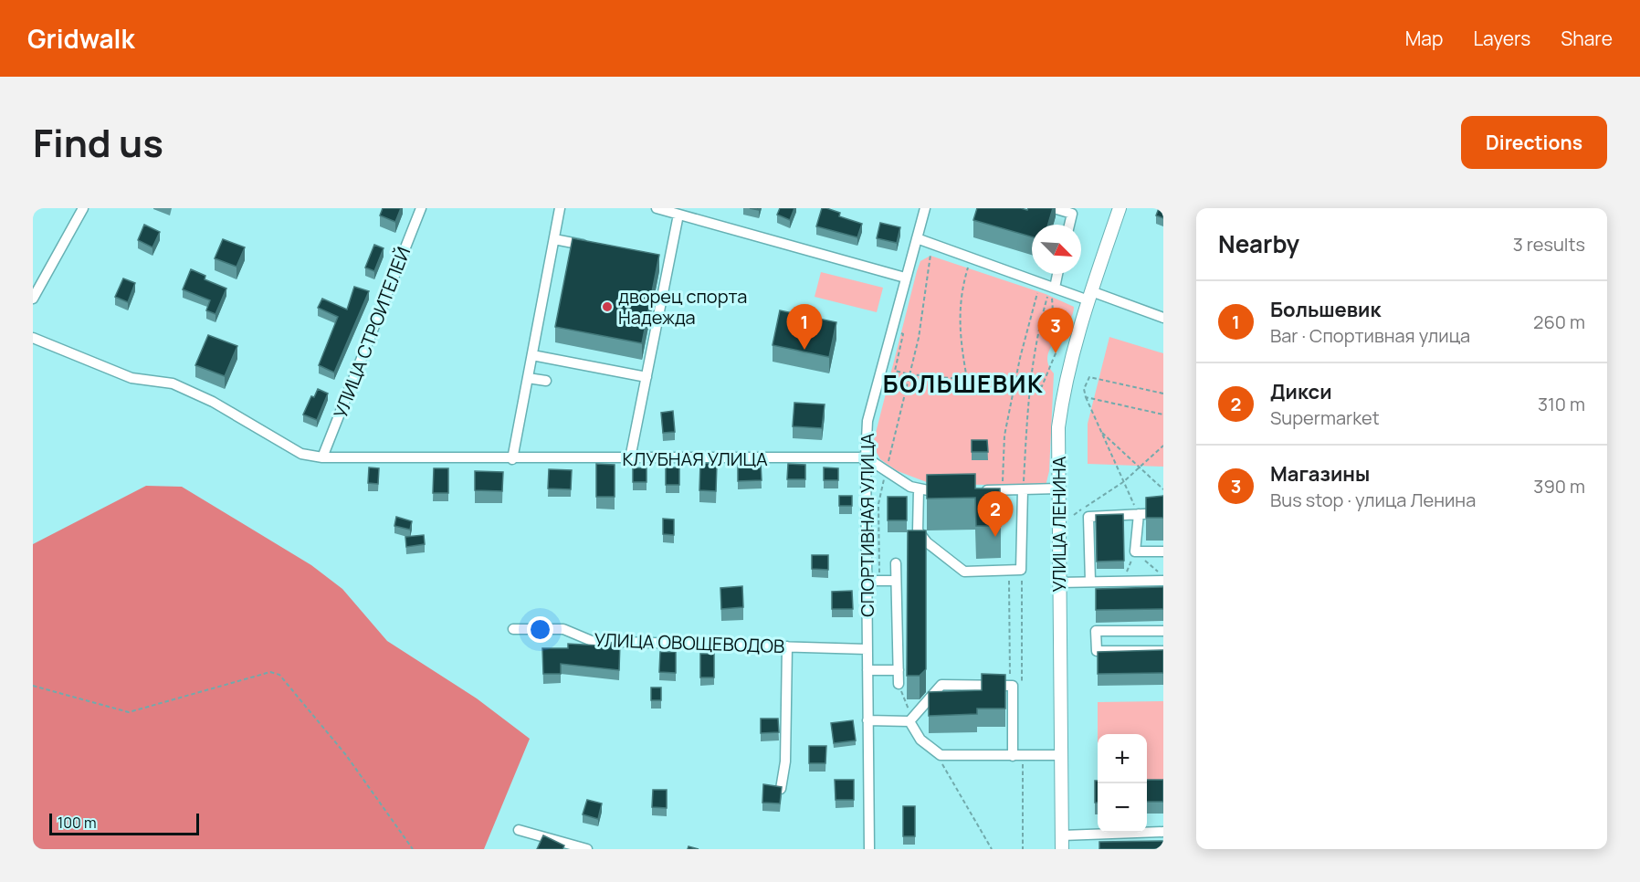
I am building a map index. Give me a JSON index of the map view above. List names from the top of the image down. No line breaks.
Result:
{"streets":{"main road":["УЛИЦА ЛЕНИНА"],"street":["УЛИЦА СТРОИТЕЛЕЙ","КЛУБНАЯ УЛИЦА","СПОРТИВНАЯ УЛИЦА","УЛИЦА ОВОЩЕВОДОВ"]},"crossings":[["УЛИЦА СТРОИТЕЛЕЙ","КЛУБНАЯ УЛИЦА"],["КЛУБНАЯ УЛИЦА","СПОРТИВНАЯ УЛИЦА"],["СПОРТИВНАЯ УЛИЦА","УЛИЦА ОВОЩЕВОДОВ"]],"districts":["БОЛЬШЕВИК"],"places":["дворец спорта Надежда"],"scale_bar":"100 m","north":"bottom right","page":{"header":"Gridwalk","nav":["Map","Layers","Share"],"title":"Find us","buttons":"Directions","heading":["Nearby","3 results"],"list":[{"mark":"1","name":"Большевик","note":"Bar · Спортивная улица","value":"260 m"},{"mark":"2","name":"Дикси","note":"Supermarket","value":"310 m"},{"mark":"3","name":"Магазины","note":"Bus stop · улица Ленина","value":"390 m"}],"pins":["1","3","2"],"map_buttons":["+","−"],"scale":"100 m"}}
